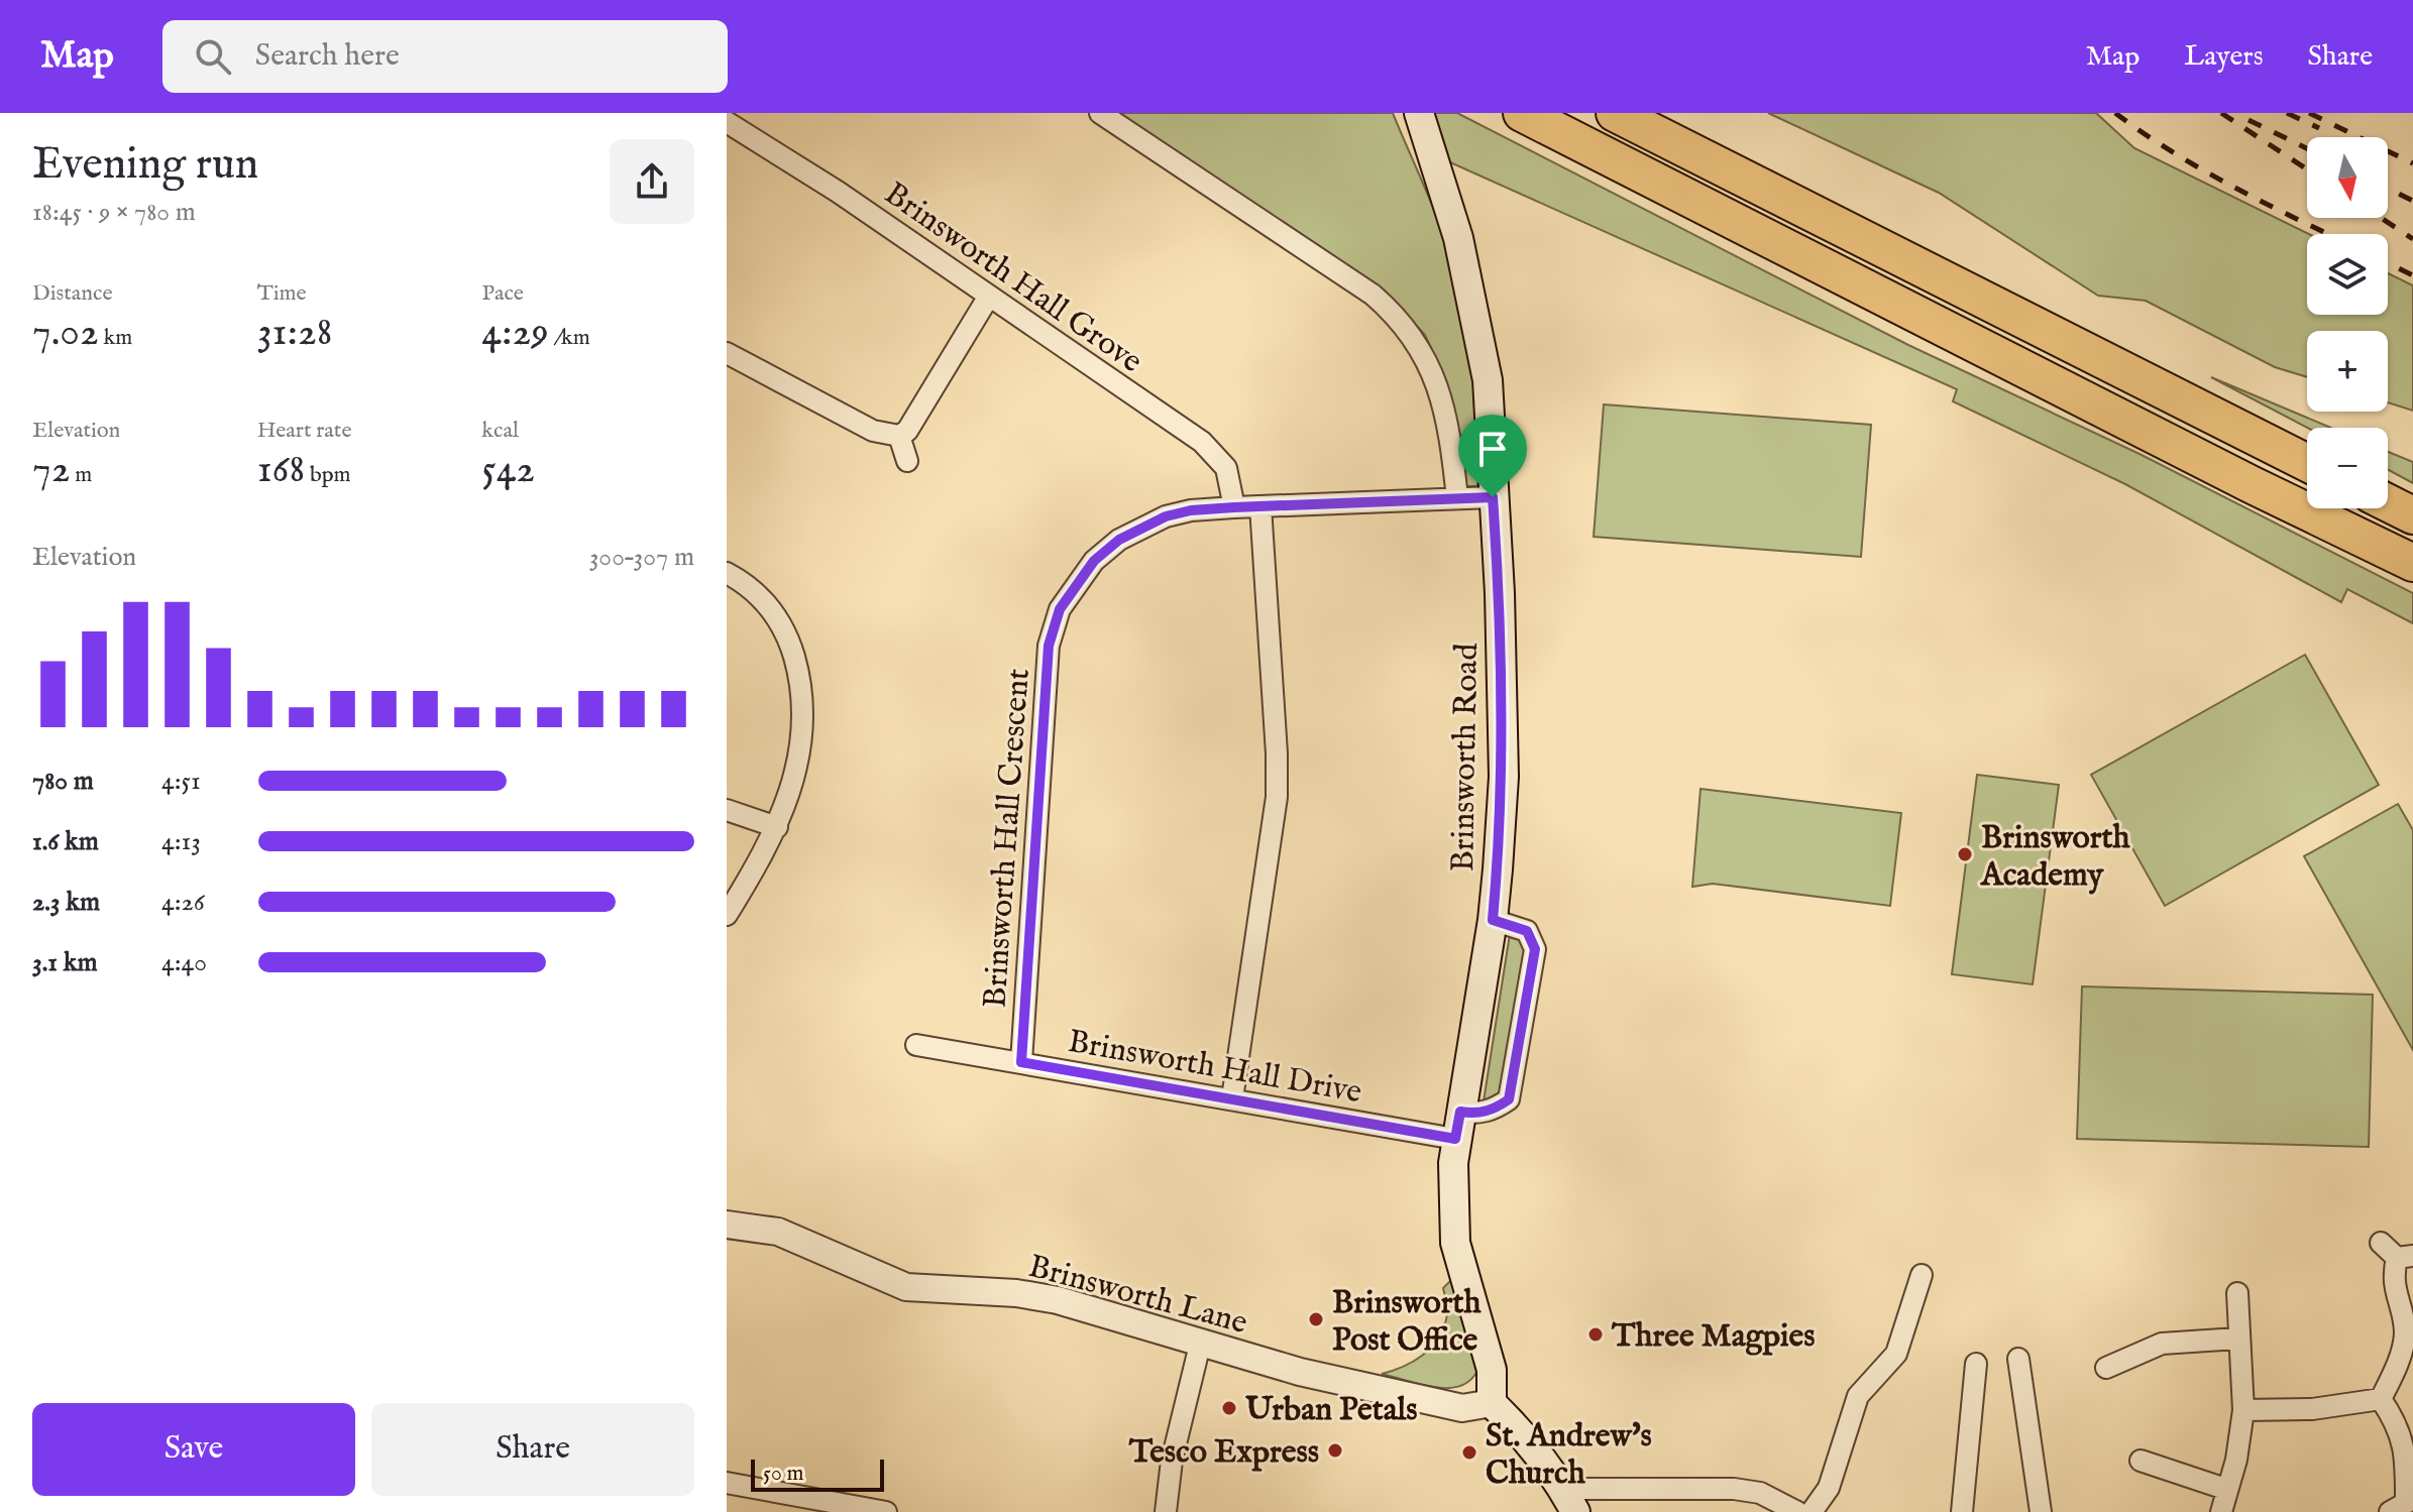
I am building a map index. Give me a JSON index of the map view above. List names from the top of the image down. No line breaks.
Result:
{"streets":{"main road":["Brinsworth Road"],"street":["Brinsworth Hall Grove","Brinsworth Hall Crescent","Brinsworth Hall Drive","Brinsworth Lane"]},"crossings":[["Brinsworth Hall Grove","Brinsworth Hall Crescent"],["Brinsworth Road","Brinsworth Hall Crescent"],["Brinsworth Road","Brinsworth Hall Drive"],["Brinsworth Road","Brinsworth Lane"],["Brinsworth Hall Crescent","Brinsworth Hall Drive"]],"places":["Brinsworth Academy","Brinsworth Post Office","Three Magpies","Urban Petals","Tesco Express","St. Andrew's Church"],"scale_bar":"50 m","north":"bottom","page":{"header":"Map","search":"Search here","nav":["Map","Layers","Share"],"heading":["Evening run","18:45 · 9 × 780 m"],"map_buttons":["+","−"],"stats":[["Distance","7.02 km"],["Time","31:28"],["Pace","4:29 /km"],["Elevation","72 m"],["Heart rate","168 bpm"],["kcal","542"]],"chart":["Elevation","300–307 m"],"list":[{"name":"780 m","note":"4:51"},{"name":"1.6 km","note":"4:13"},{"name":"2.3 km","note":"4:26"},{"name":"3.1 km","note":"4:40"}],"buttons":["Save","Share"],"scale":"50 m"}}
